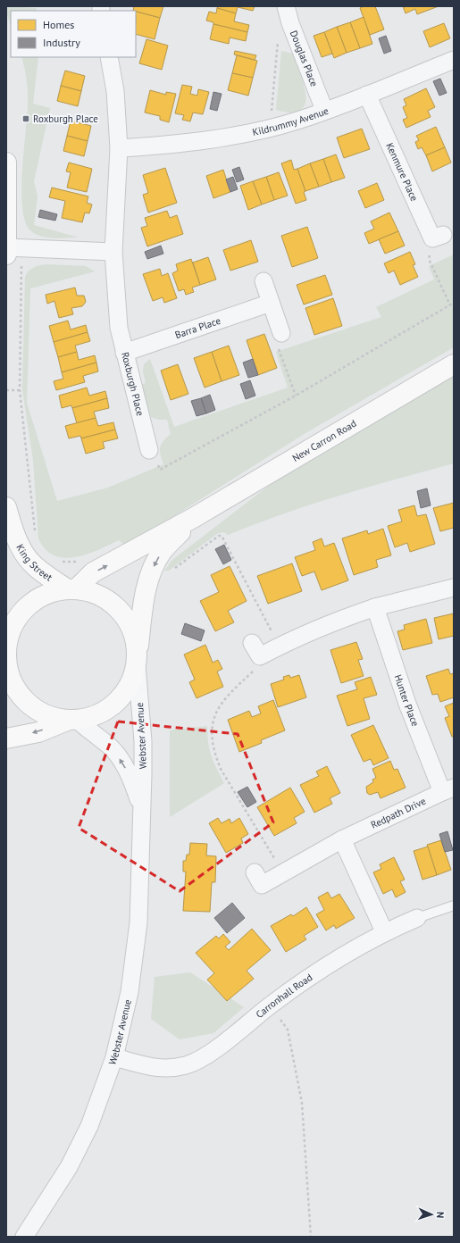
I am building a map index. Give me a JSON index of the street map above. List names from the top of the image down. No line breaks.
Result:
{"streets":{"main road":["New Carron Road","King Street"],"street":["Douglas Place","Kildrummy Avenue","Kenmure Place","Barra Place","Roxburgh Place","Hunter Place","Webster Avenue","Redpath Drive","Carronhall Road"]},"crossings":[["Douglas Place","Kildrummy Avenue"],["Kildrummy Avenue","Kenmure Place"],["Kildrummy Avenue","Roxburgh Place"],["Barra Place","Roxburgh Place"],["New Carron Road","King Street"],["New Carron Road","Webster Avenue"],["Hunter Place","Redpath Drive"],["Webster Avenue","Carronhall Road"]],"places":{"transit":["Roxburgh Place"]},"legend":["Homes","Industry"],"north":"right"}
